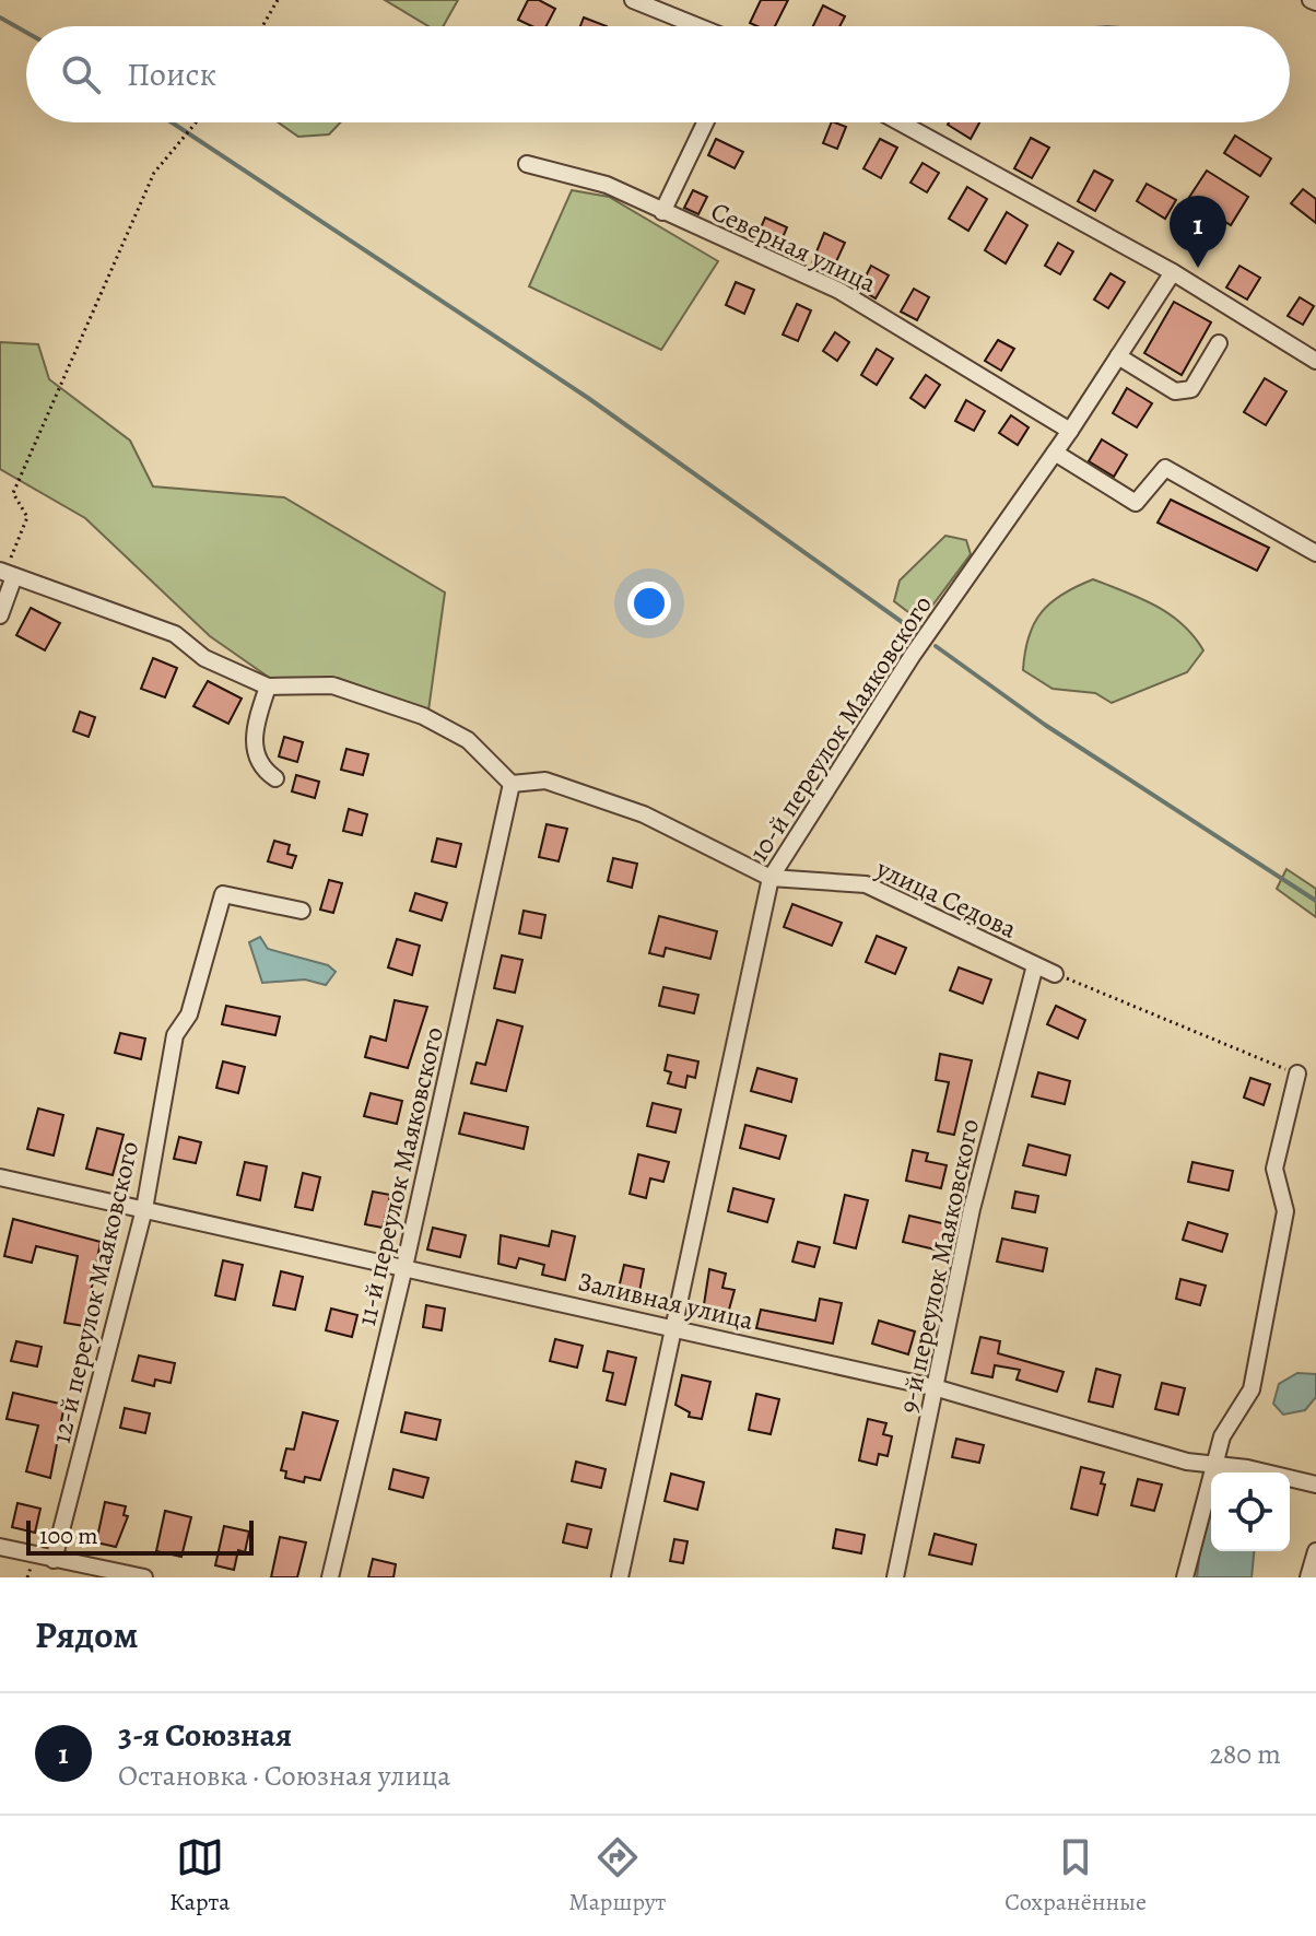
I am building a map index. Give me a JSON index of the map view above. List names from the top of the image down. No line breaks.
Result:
{"streets":{"street":["Северная улица","10-й переулок Маяковского","улица Седова","11-й переулок Маяковского","9-й переулок Маяковского","12-й переулок Маяковского","Заливная улица"]},"crossings":[["Северная улица","10-й переулок Маяковского"],["10-й переулок Маяковского","улица Седова"],["10-й переулок Маяковского","Заливная улица"],["улица Седова","11-й переулок Маяковского"],["улица Седова","9-й переулок Маяковского"],["11-й переулок Маяковского","Заливная улица"],["9-й переулок Маяковского","Заливная улица"],["12-й переулок Маяковского","Заливная улица"]],"scale_bar":"100 m","page":{"search":"Поиск","pins":"1","scale":"100 m","heading":"Рядом","list":[{"mark":"1","name":"3-я Союзная","note":"Остановка · Союзная улица","value":"280 m"}],"nav":["Карта","Маршрут","Сохранённые"]}}
